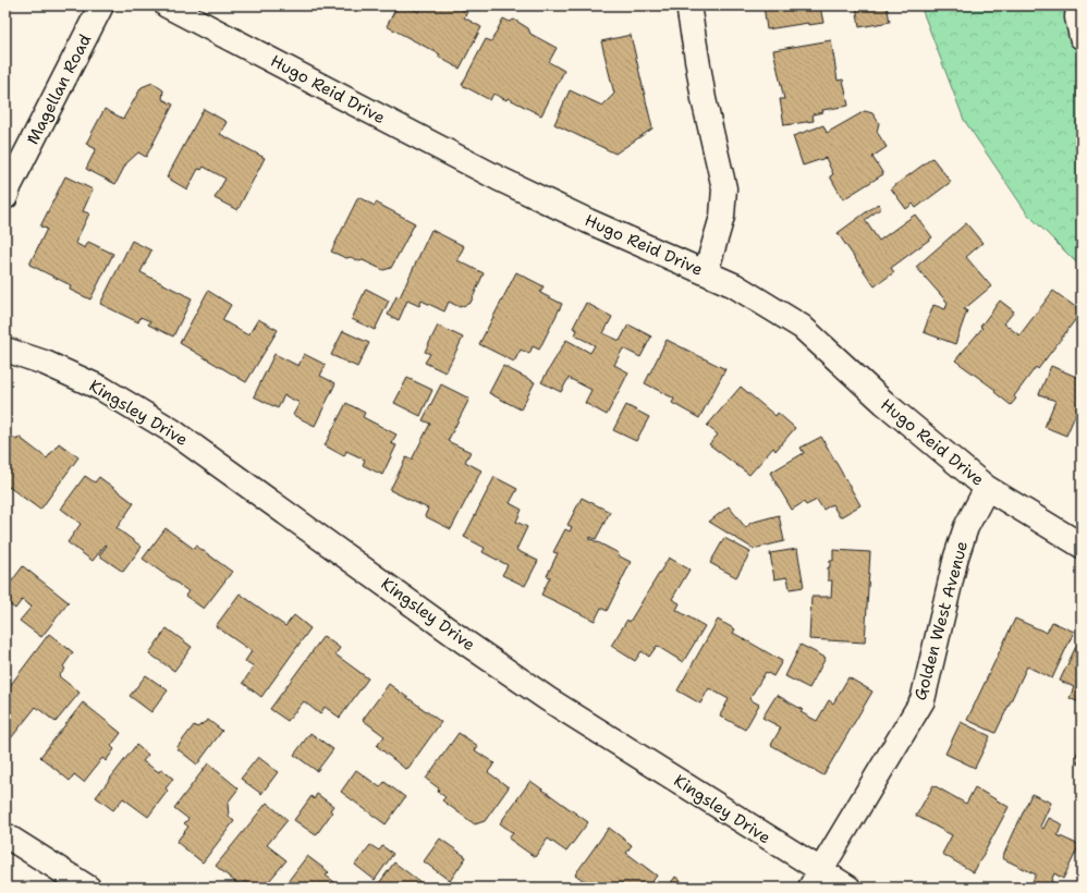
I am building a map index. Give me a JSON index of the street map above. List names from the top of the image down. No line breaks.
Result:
{"streets":{"street":["Magellan Road","Hugo Reid Drive","Kingsley Drive","Golden West Avenue"]},"crossings":[["Hugo Reid Drive","Golden West Avenue"],["Kingsley Drive","Golden West Avenue"]]}
